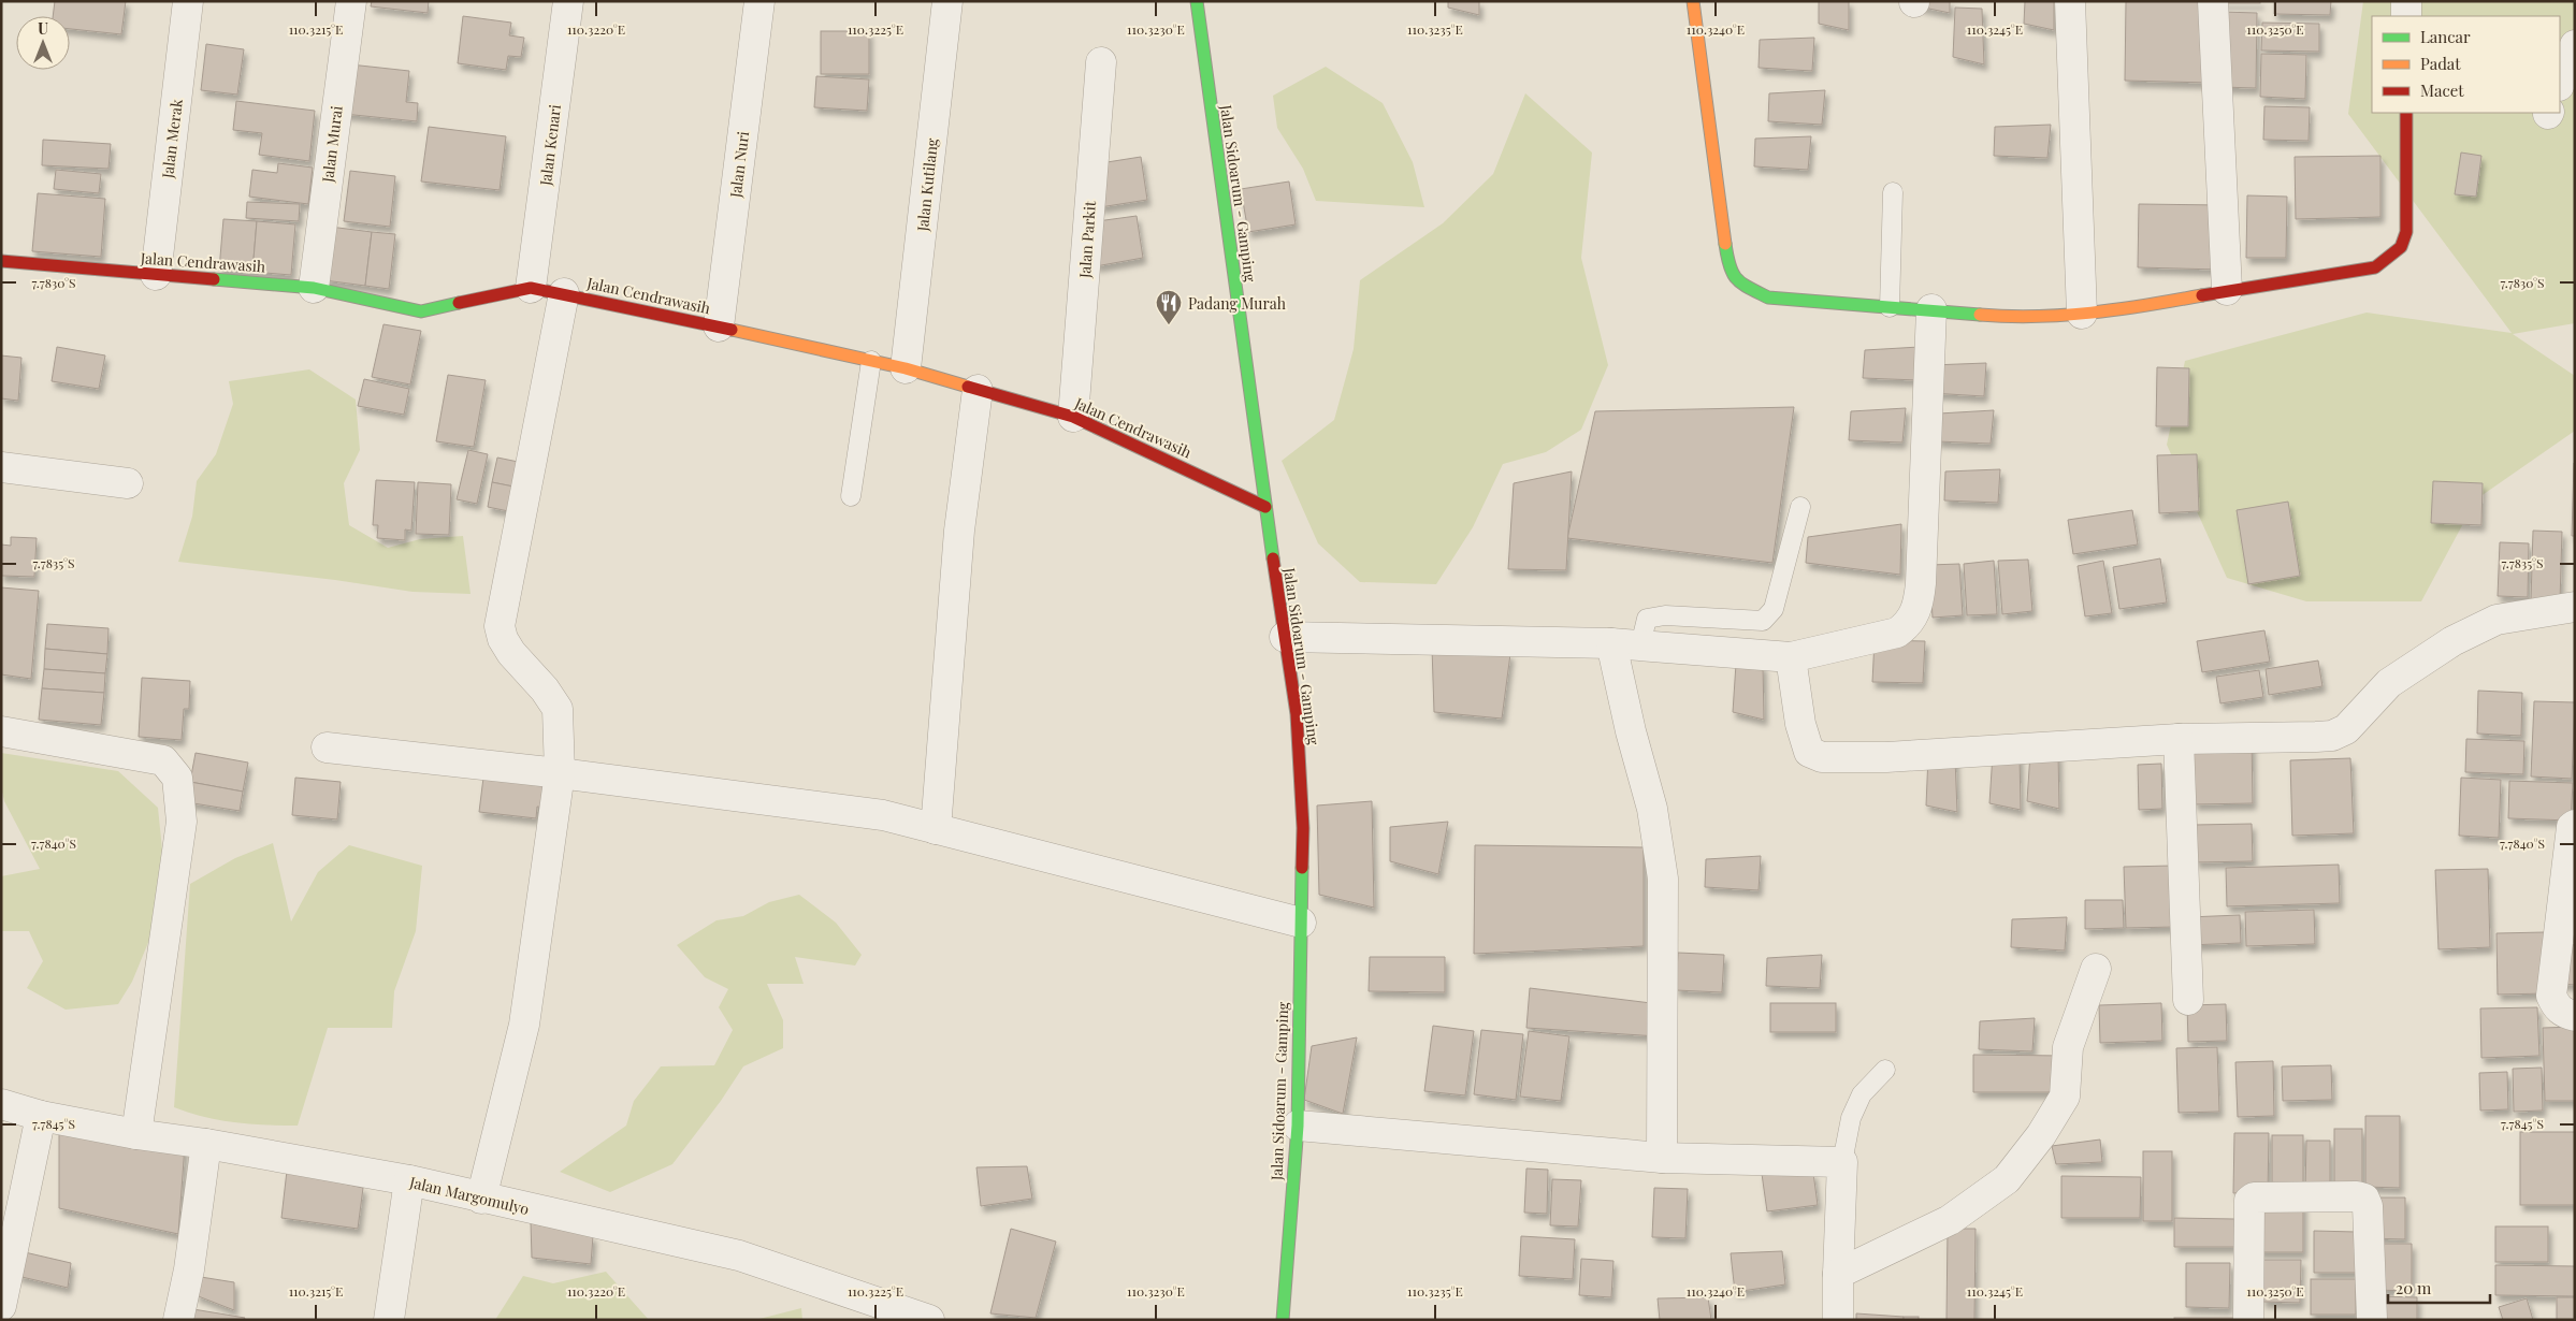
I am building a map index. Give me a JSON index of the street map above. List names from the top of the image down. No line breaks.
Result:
{"streets":{"street":["Jalan Merak","Jalan Murai","Jalan Kenari","Jalan Nuri","Jalan Kutilang","Jalan Sidoarum - Gamping","Jalan Parkit","Jalan Cendrawasih","Jalan Margomulyo"]},"crossings":[["Jalan Merak","Jalan Cendrawasih"],["Jalan Murai","Jalan Cendrawasih"],["Jalan Kenari","Jalan Cendrawasih"],["Jalan Nuri","Jalan Cendrawasih"],["Jalan Kutilang","Jalan Cendrawasih"],["Jalan Sidoarum - Gamping","Jalan Cendrawasih"],["Jalan Parkit","Jalan Cendrawasih"]],"places":{"restaurant":["Padang Murah"]},"legend":["Lancar","Padat","Macet"],"scale_bar":"20 m","north":"top","coordinates":["110.3215°E","110.3220°E","110.3225°E","110.3230°E","110.3235°E","110.3240°E","110.3245°E","110.3250°E","7.7830°S","7.7835°S","7.7840°S","7.7845°S"]}
